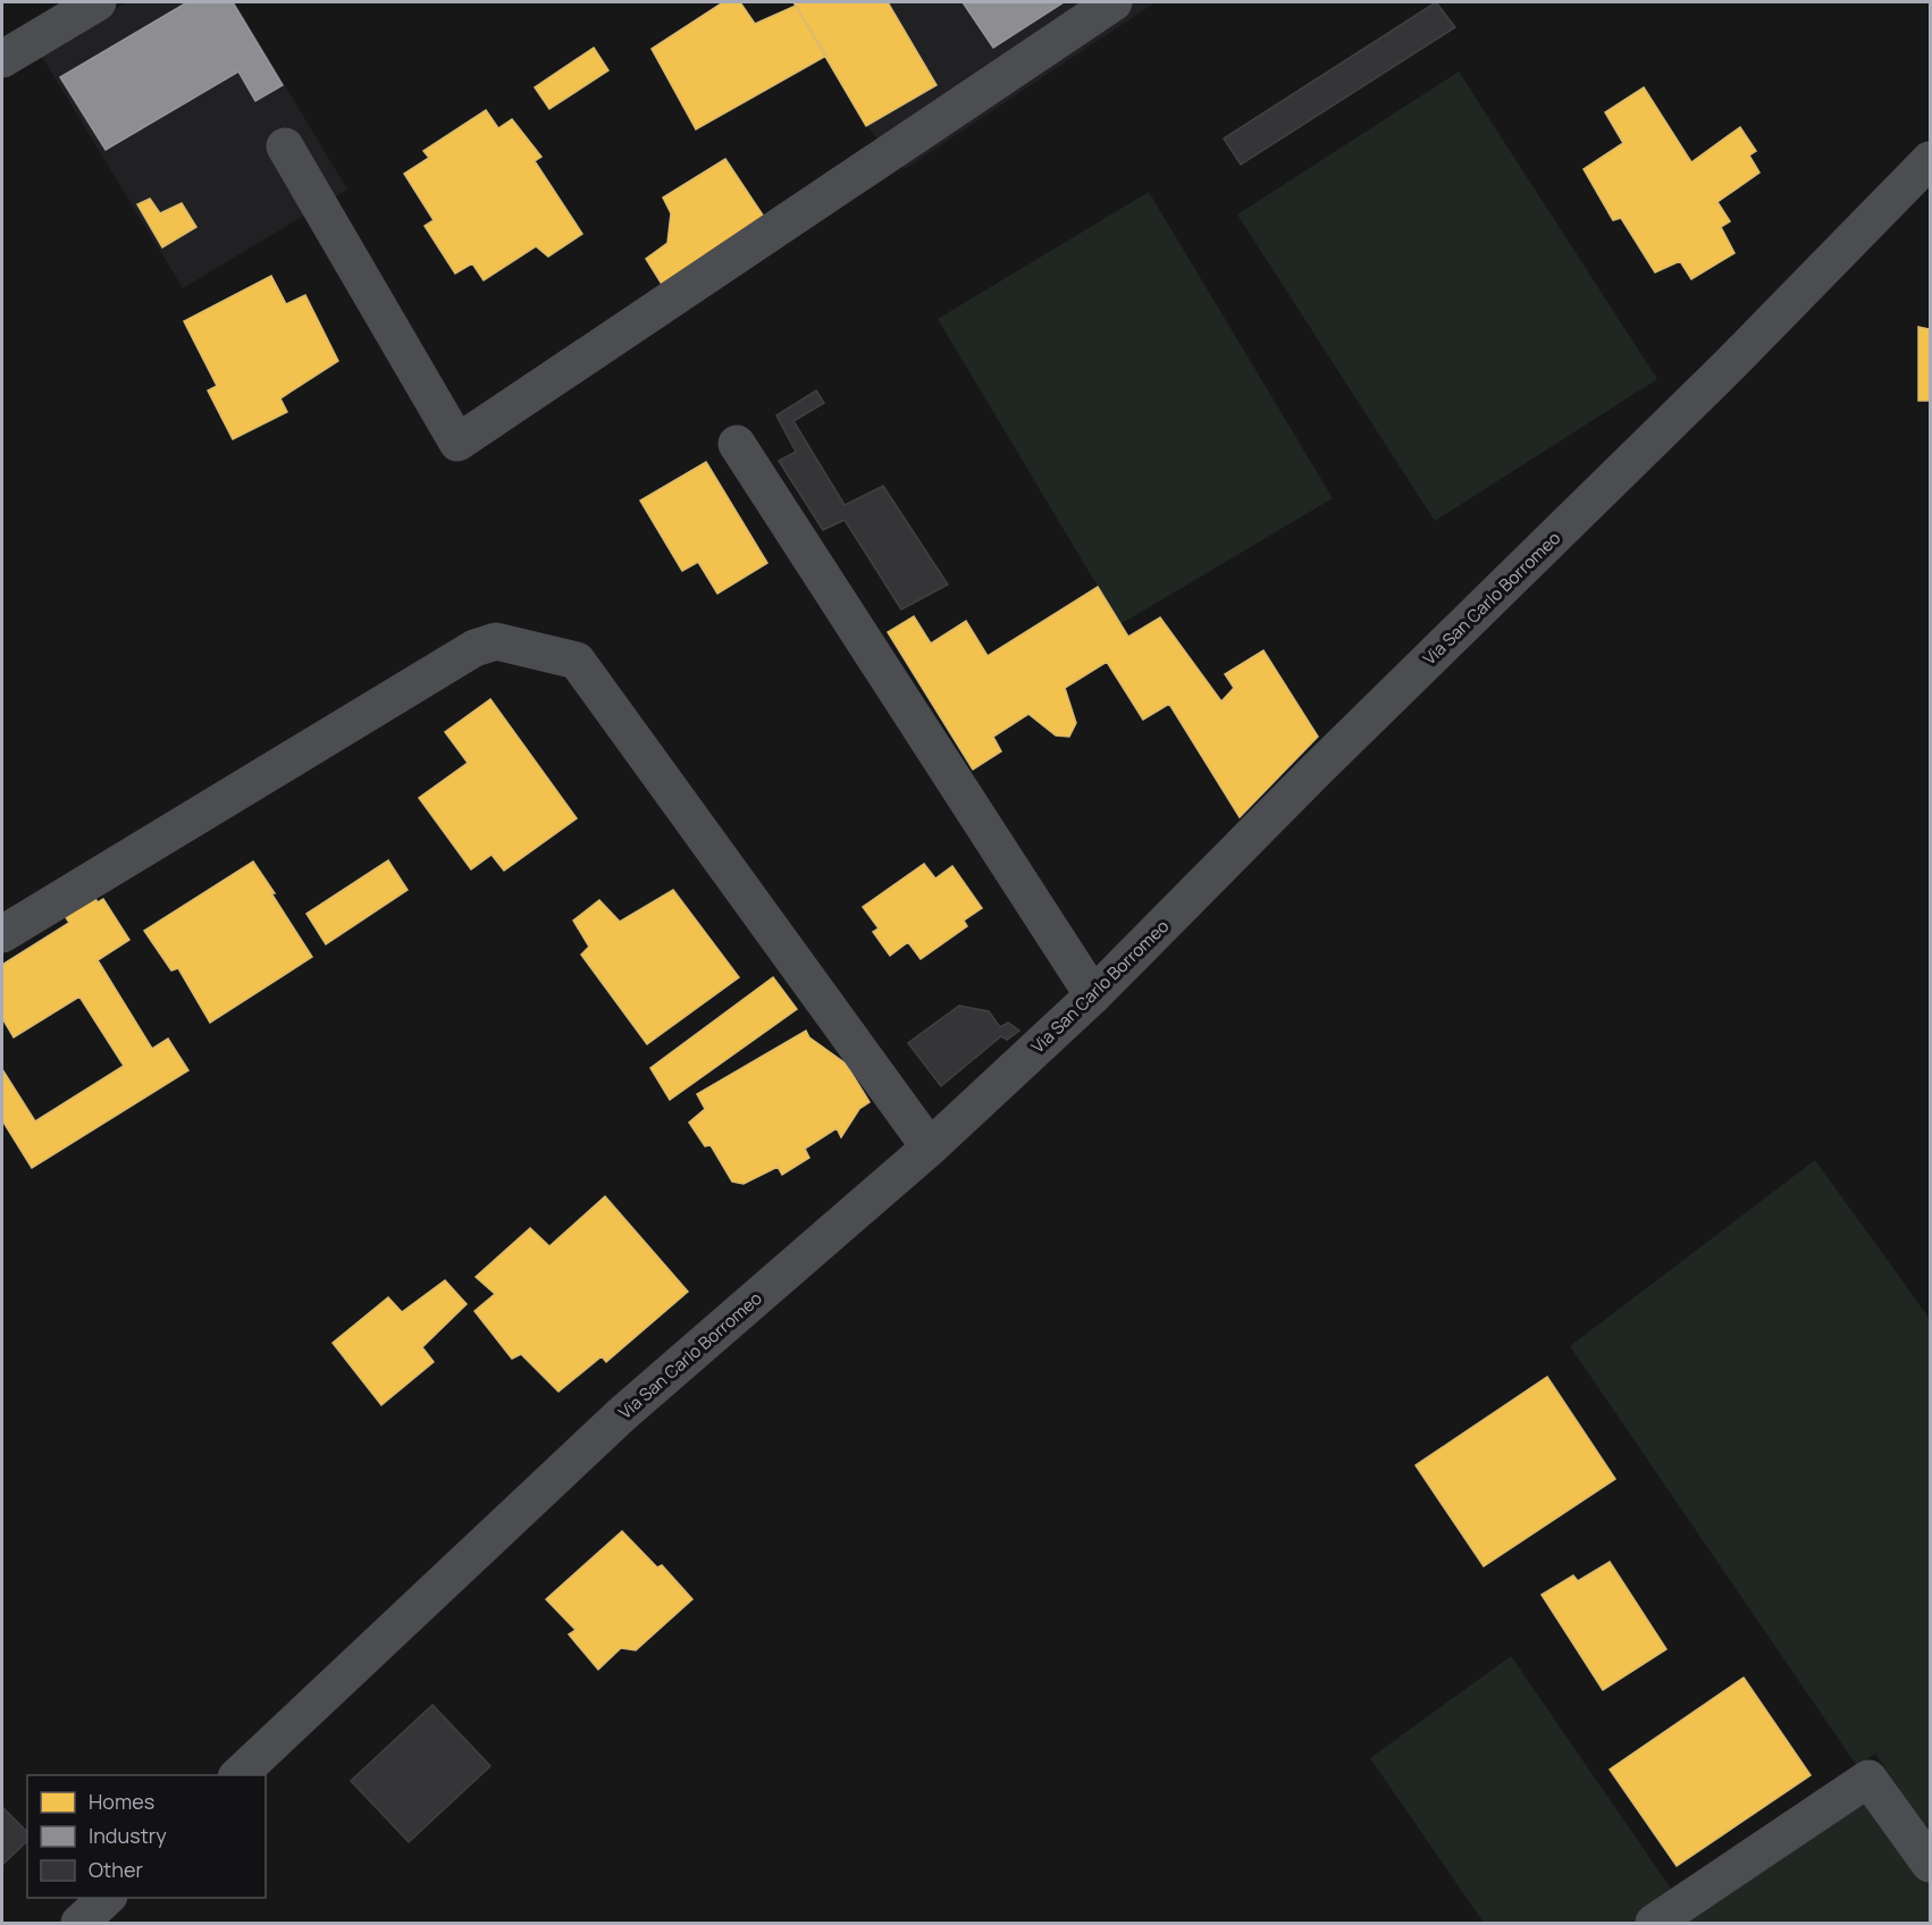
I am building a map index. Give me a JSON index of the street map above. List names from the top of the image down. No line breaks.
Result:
{"streets":{"street":["Via San Carlo Borromeo"]},"legend":["Homes","Industry","Other"]}
